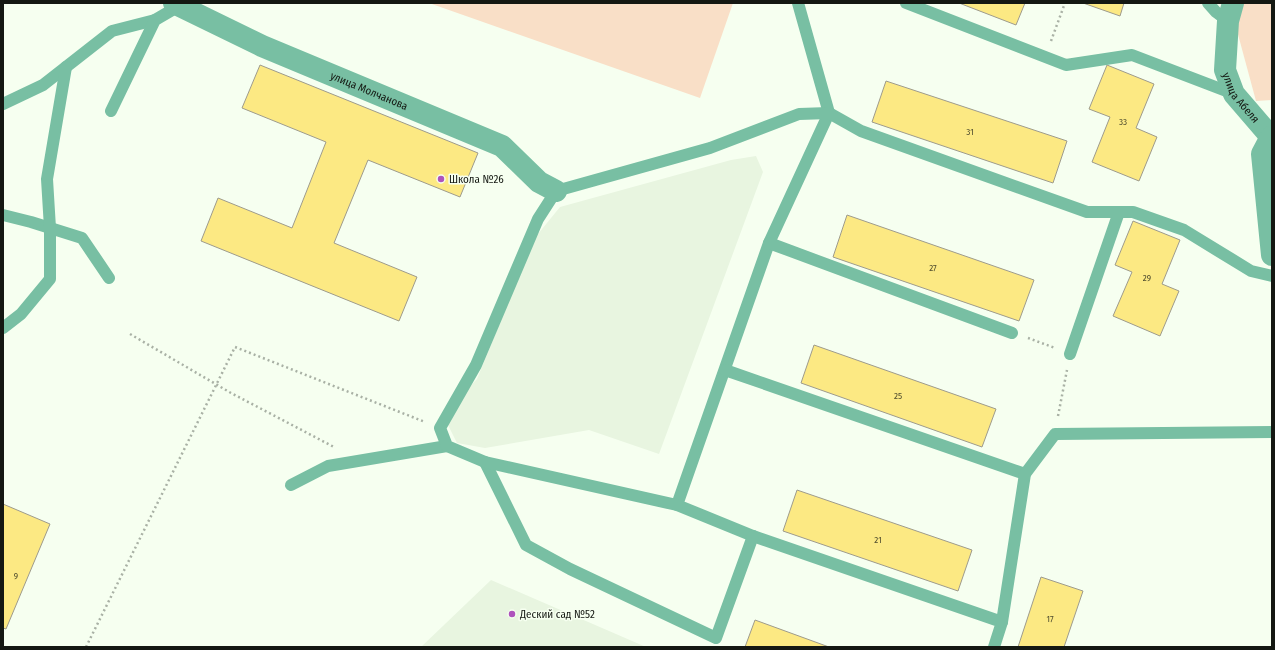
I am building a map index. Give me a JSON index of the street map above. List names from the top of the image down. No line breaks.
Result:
{"streets":{"street":["улица Молчанова","улица Абеля"]},"places":["Школа №26","Деский сад №52"],"house_numbers":["33","31","27","29","25","21","9","17"]}
